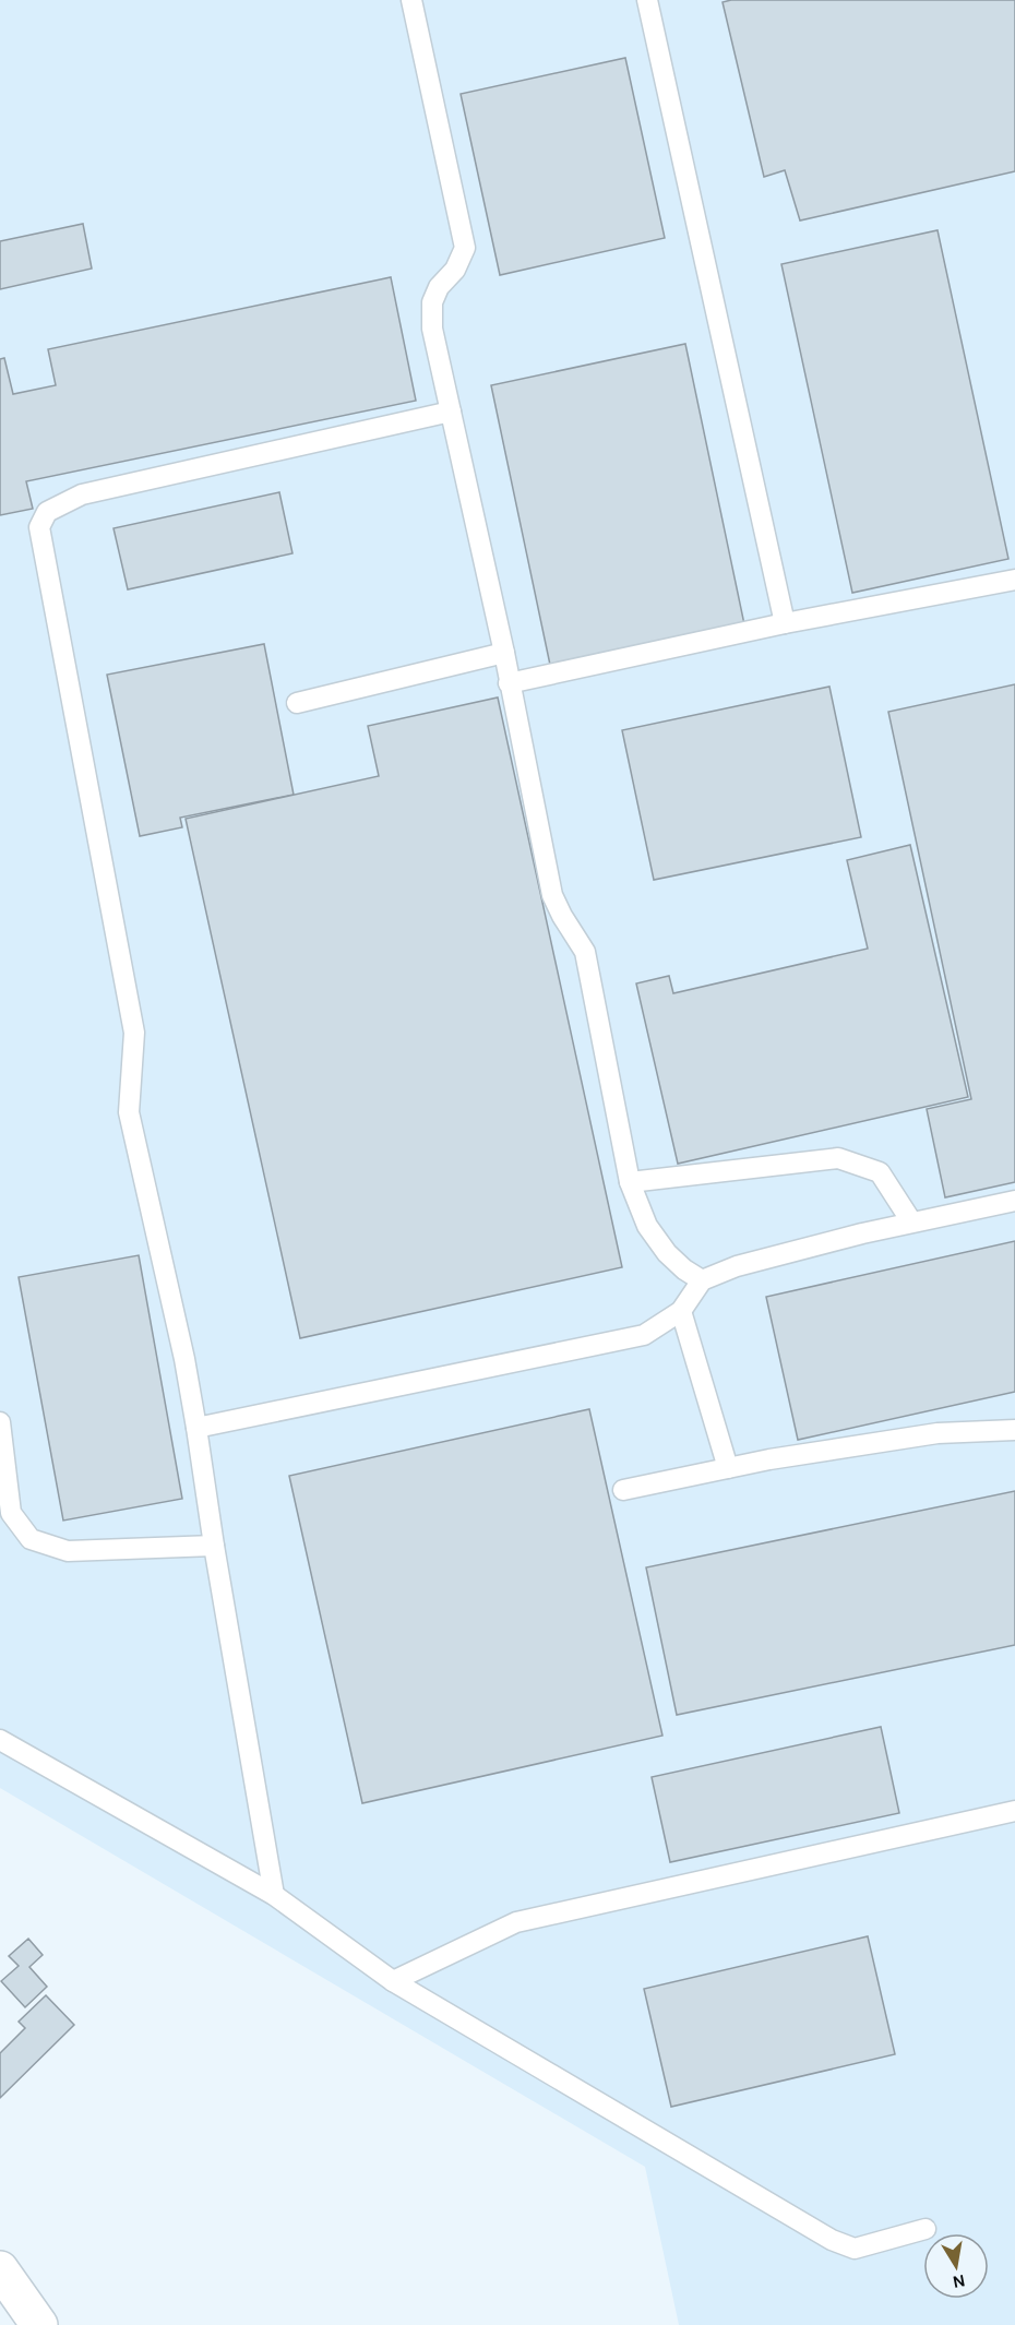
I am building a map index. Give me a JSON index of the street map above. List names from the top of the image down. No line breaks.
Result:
{"north":"bottom"}
